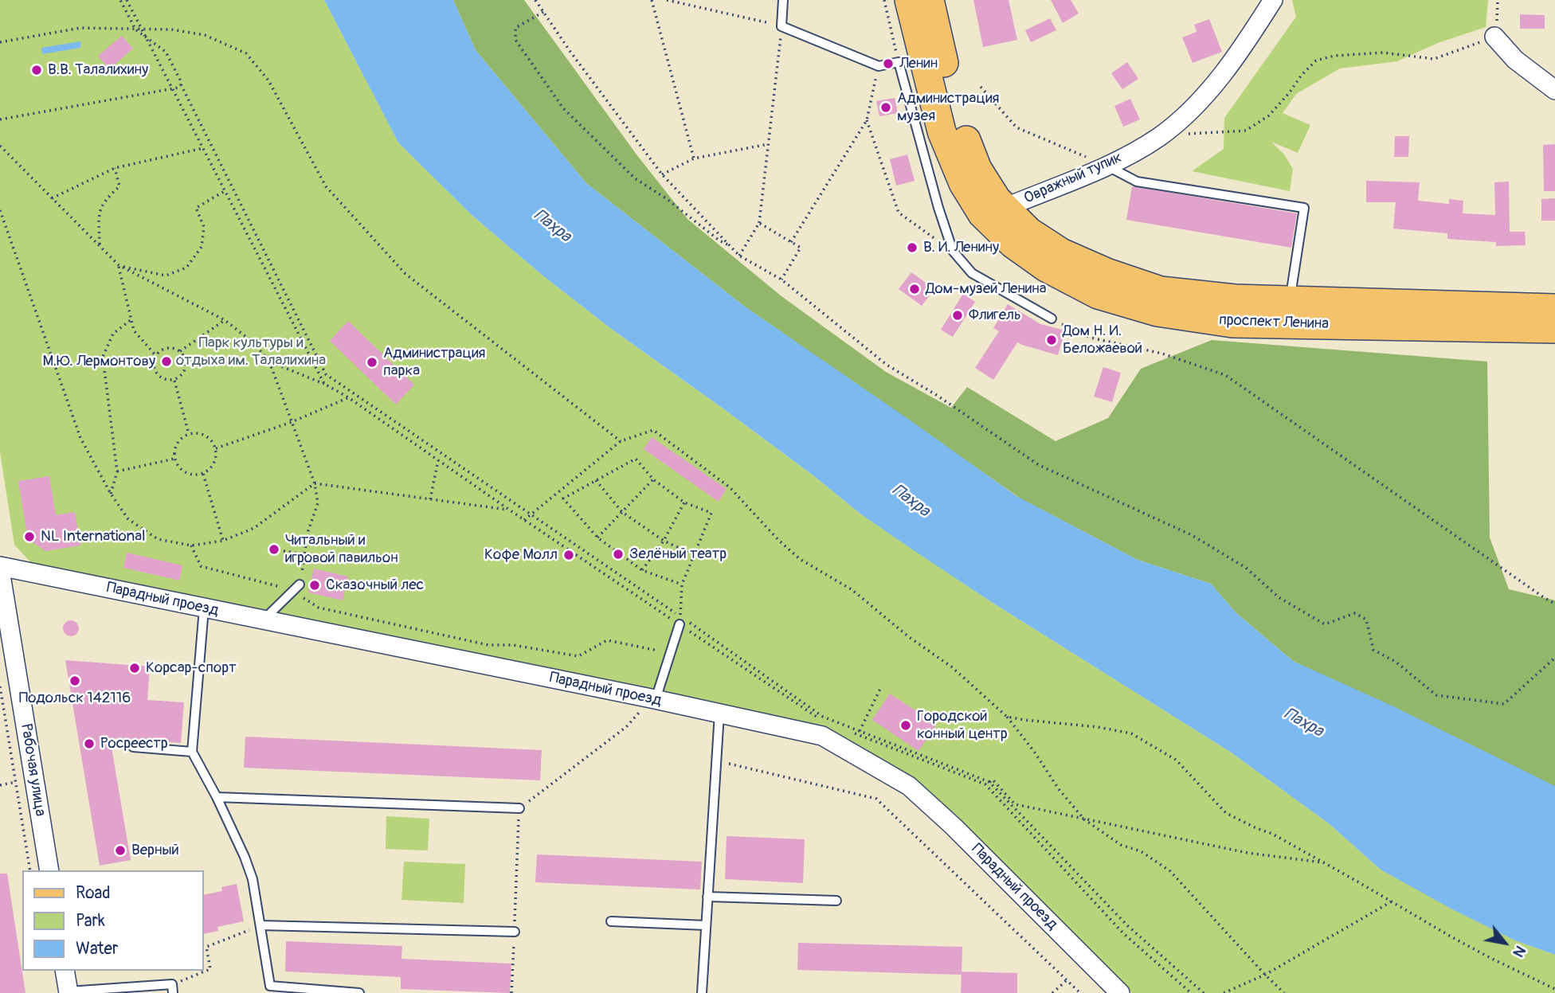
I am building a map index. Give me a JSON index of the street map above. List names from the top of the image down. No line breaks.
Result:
{"streets":{"main road":["проспект Ленина"],"street":["Овражный тупик","Парадный проезд","Рабочая улица"]},"crossings":[["Овражный тупик","проспект Ленина"],["Парадный проезд","Рабочая улица"]],"water":["Пахра"],"parks":["Парк культуры и отдыха им. Талалихина"],"places":["Ленин","В.В. Талалихину","Администрация музея","В. И. Ленину","Дом-музей Ленина","Флигель","Дом Н. И. Беложаевой","М.Ю. Лермонтову","Администрация парка","NL International","Читальный и игровой павильон","Зелёный театр","Кофе Молл","Сказочный лес","Корсар-спорт","Подольск 142116","Городской конный центр","Росреестр","Верный"],"legend":["Road","Park","Water"],"north":"bottom right"}
